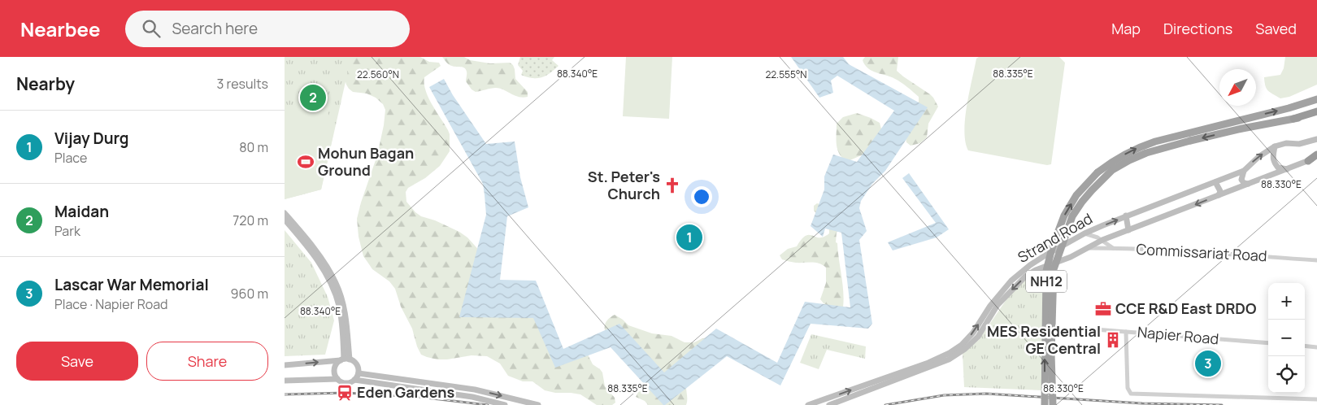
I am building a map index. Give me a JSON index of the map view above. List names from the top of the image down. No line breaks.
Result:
{"streets":{"highway":["NH12"],"main road":["Strand Road"],"street":["Commissariat Road","Napier Road"]},"crossings":[["Strand Road","Commissariat Road"]],"places":{"sports":["Mohun Bagan Ground"],"church":["St. Peter's Church"],"office":["CCE R&D East DRDO"],"building":["MES Residential GE Central"],"station":["Eden Gardens"]},"north":"bottom left","page":{"header":"Nearbee","search":"Search here","nav":["Map","Directions","Saved"],"heading":["Nearby","3 results"],"pins":["2","1","3"],"list":[{"mark":"1","name":"Vijay Durg","note":"Place","value":"80 m"},{"mark":"2","name":"Maidan","note":"Park","value":"720 m"},{"mark":"3","name":"Lascar War Memorial","note":"Place · Napier Road","value":"960 m"}],"map_buttons":["+","−"],"buttons":["Save","Share"]},"coordinates":["88.340°E","88.335°E","22.560°N","22.555°N","88.330°E"]}
